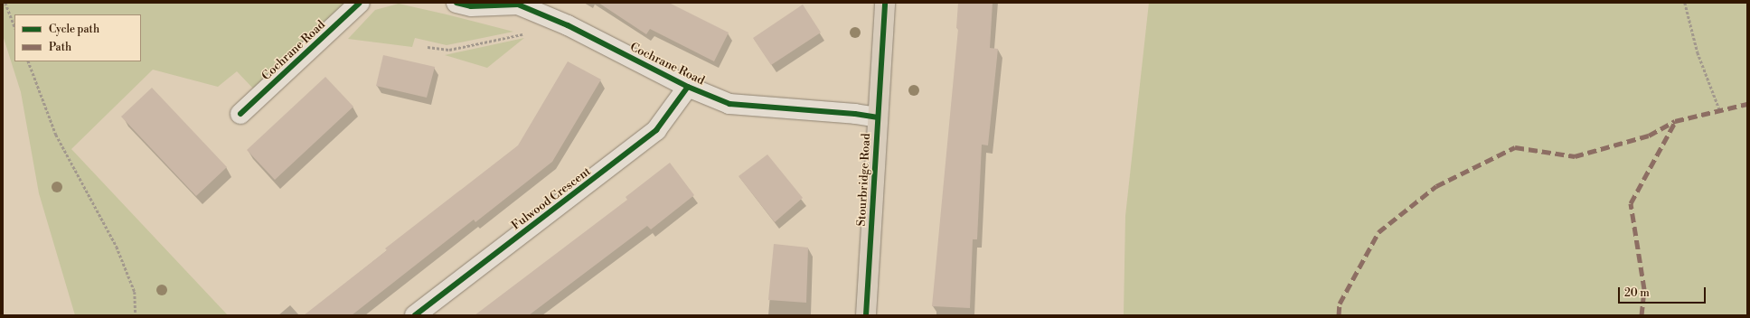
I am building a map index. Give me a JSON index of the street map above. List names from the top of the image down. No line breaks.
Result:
{"streets":{"main road":["Stourbridge Road"],"street":["Cochrane Road","Fulwood Crescent"]},"crossings":[["Cochrane Road","Stourbridge Road"],["Cochrane Road","Fulwood Crescent"]],"legend":["Cycle path","Path"],"scale_bar":"20 m"}
